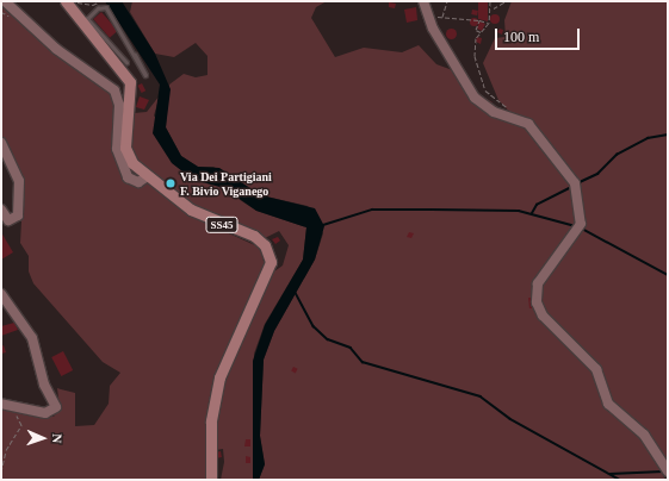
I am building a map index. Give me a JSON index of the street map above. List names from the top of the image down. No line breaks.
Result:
{"streets":{"main road":["SS45"]},"places":["Via Dei Partigiani F. Bivio Viganego"],"scale_bar":"100 m","north":"right"}
